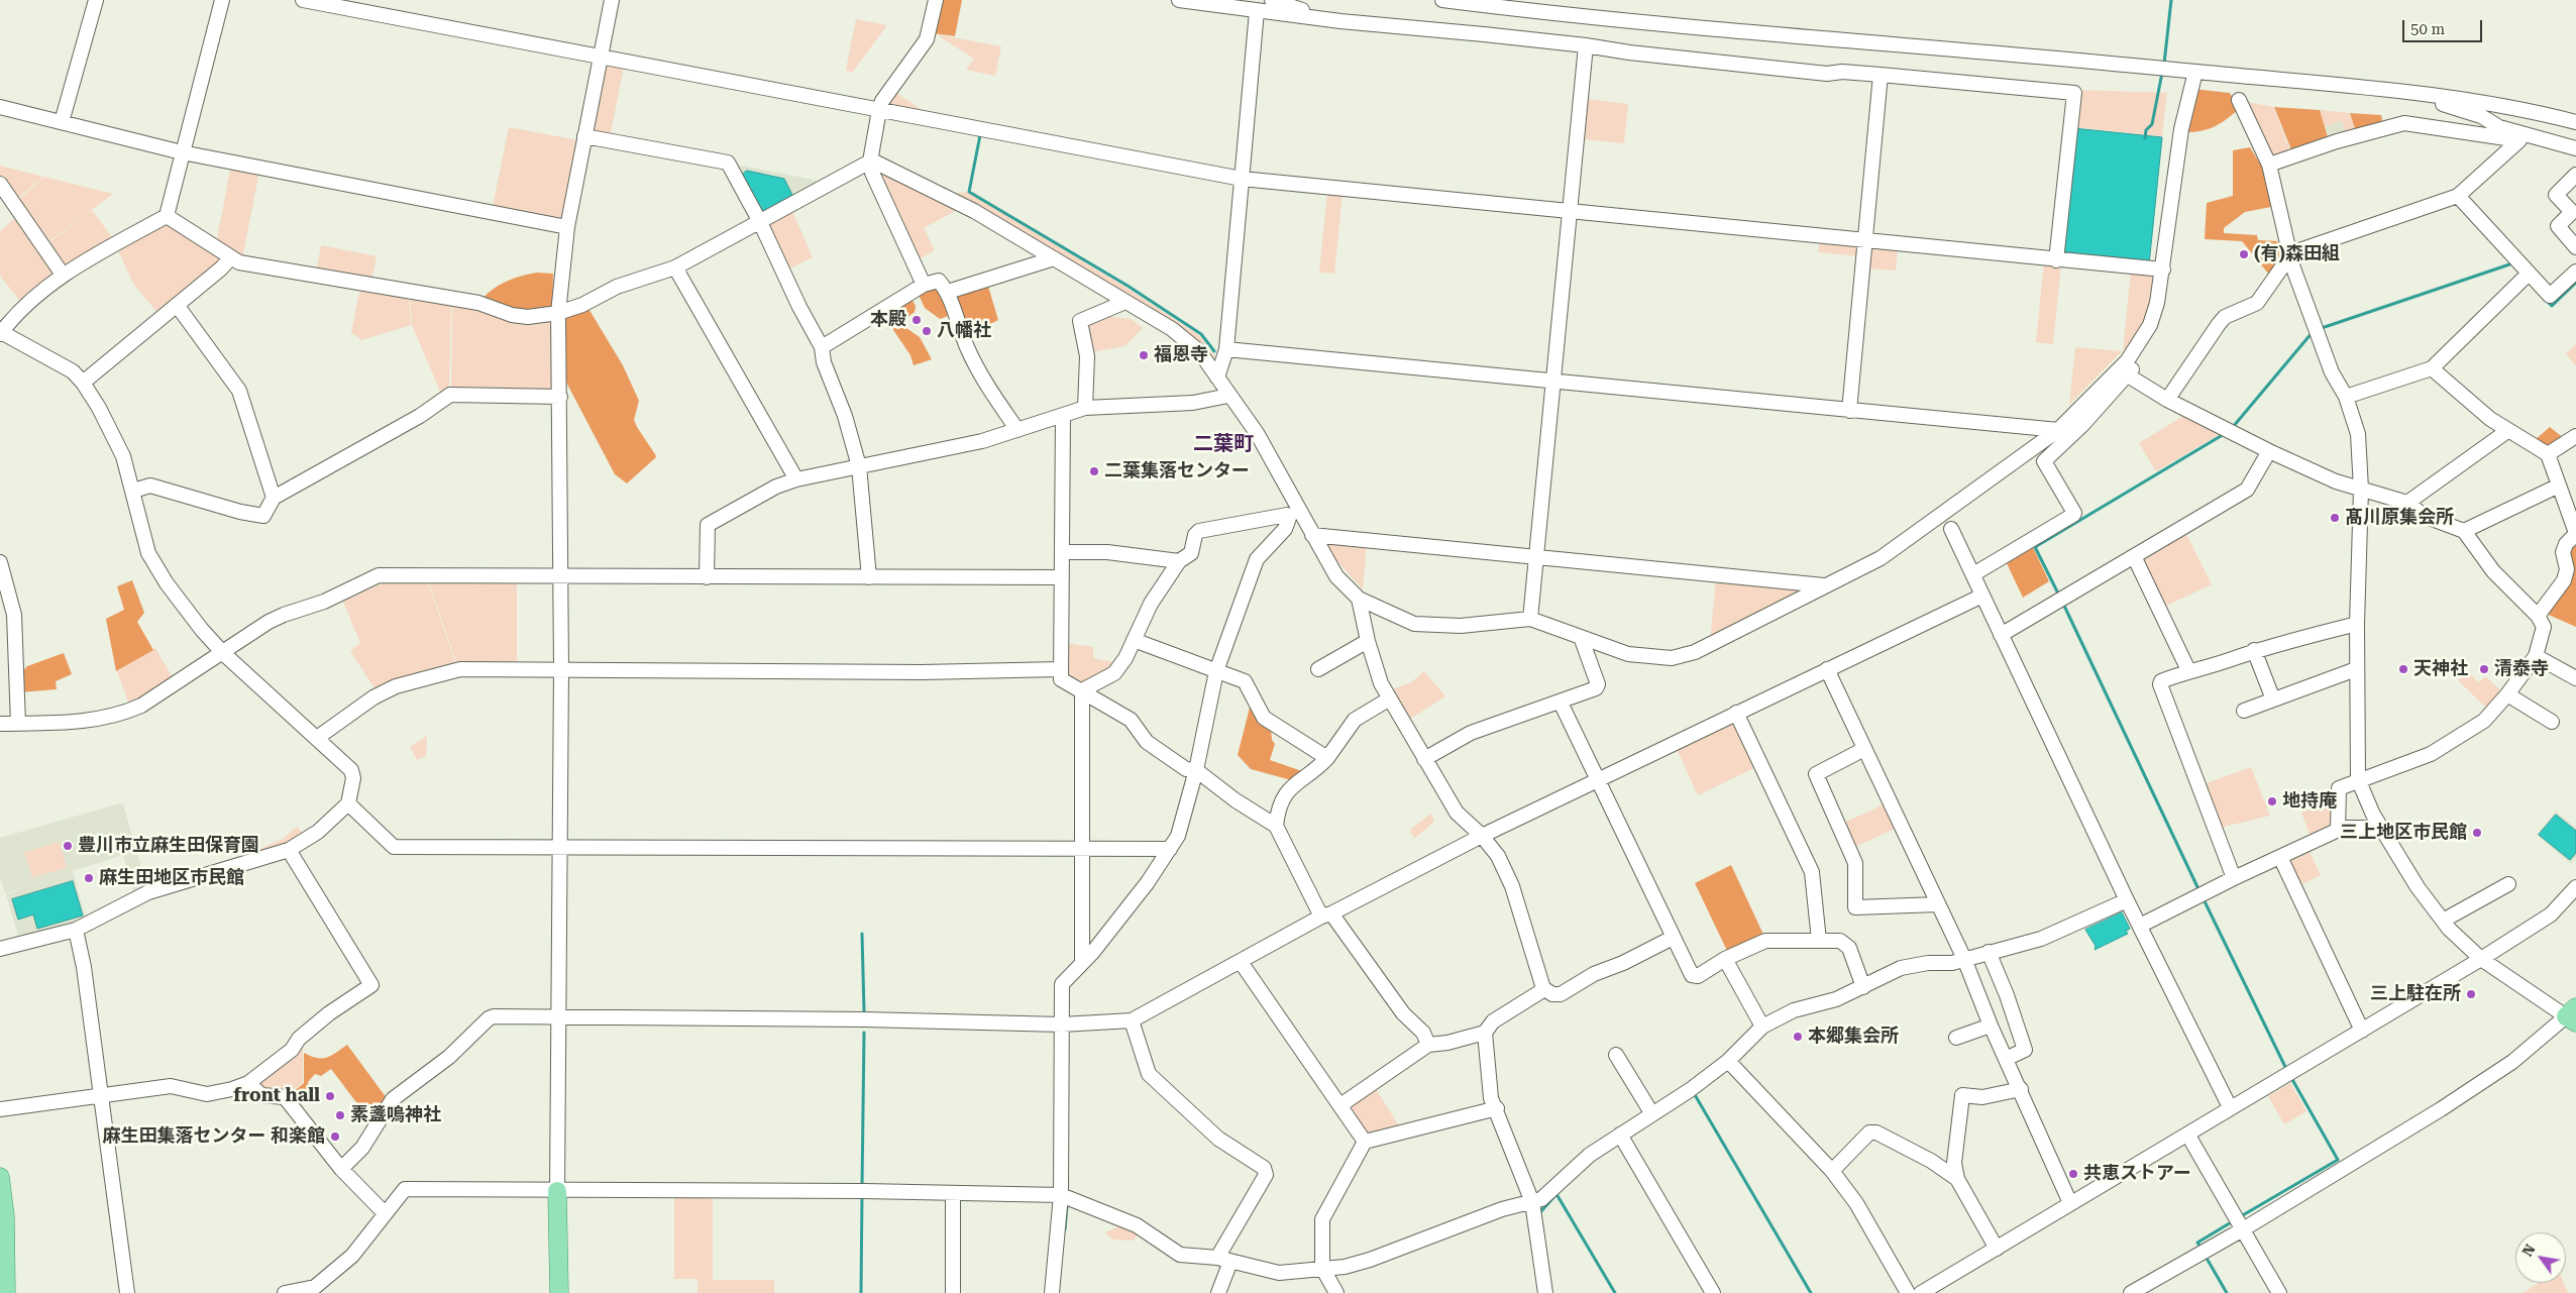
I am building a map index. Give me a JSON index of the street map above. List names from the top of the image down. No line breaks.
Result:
{"districts":["二葉町"],"places":["(有)森田組","本殿","八幡社","福恩寺","二葉集落センター","髙川原集会所","天神社","清泰寺","地持庵","三上地区市民館","豊川市立麻生田保育園","麻生田地区市民館","三上駐在所","本郷集会所","front hall","素盞嗚神社","麻生田集落センター 和楽館","共恵ストアー"],"scale_bar":"50 m","north":"top left"}
